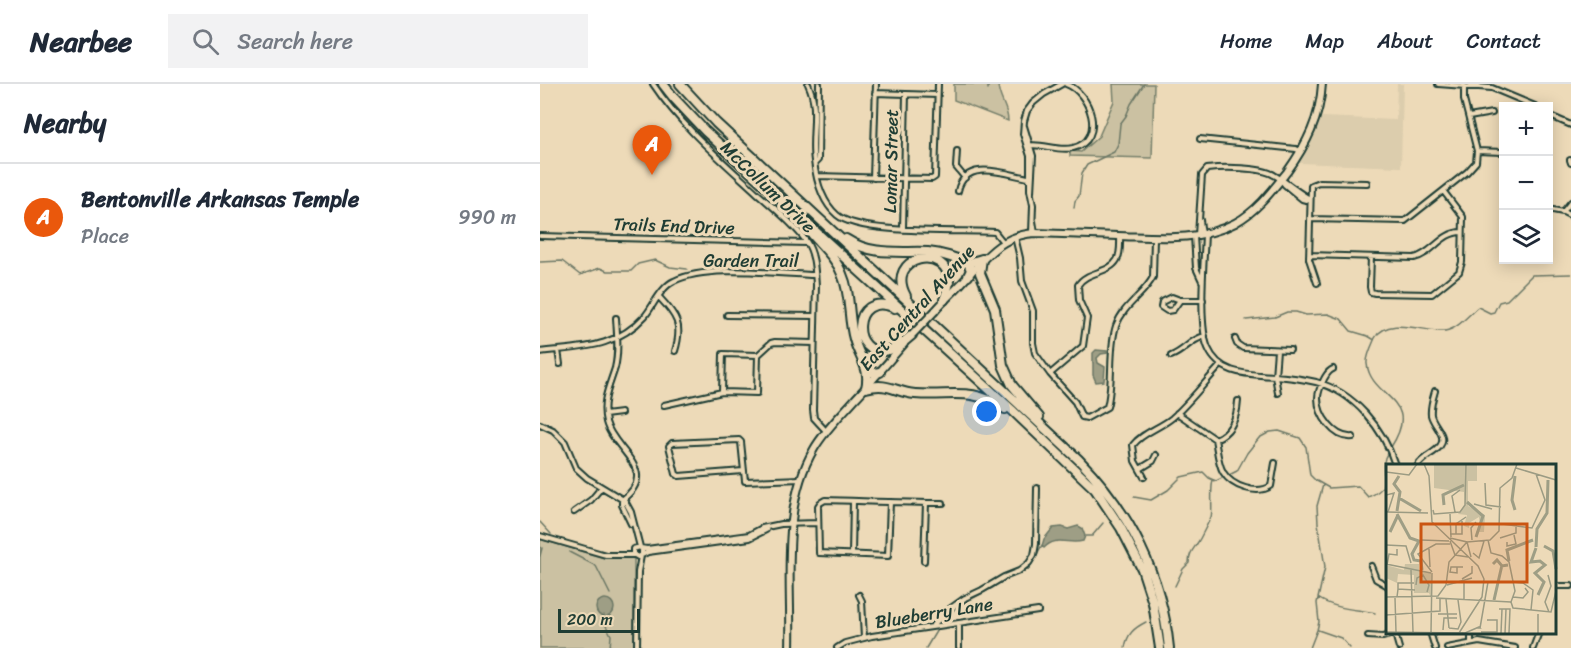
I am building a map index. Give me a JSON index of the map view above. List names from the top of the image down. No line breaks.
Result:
{"streets":{"main road":["East Central Avenue"],"street":["Lomar Street","McCollum Drive","Trails End Drive","Garden Trail","Blueberry Lane"]},"crossings":[["McCollum Drive","Trails End Drive"],["McCollum Drive","Garden Trail"],["McCollum Drive","East Central Avenue"]],"scale_bar":"200 m","page":{"header":"Nearbee","search":"Search here","nav":["Home","Map","About","Contact"],"heading":"Nearby","map_buttons":["+","−"],"pins":"A","list":[{"mark":"A","name":"Bentonville Arkansas Temple","note":"Place","value":"990 m"}],"scale":"200 m"}}
